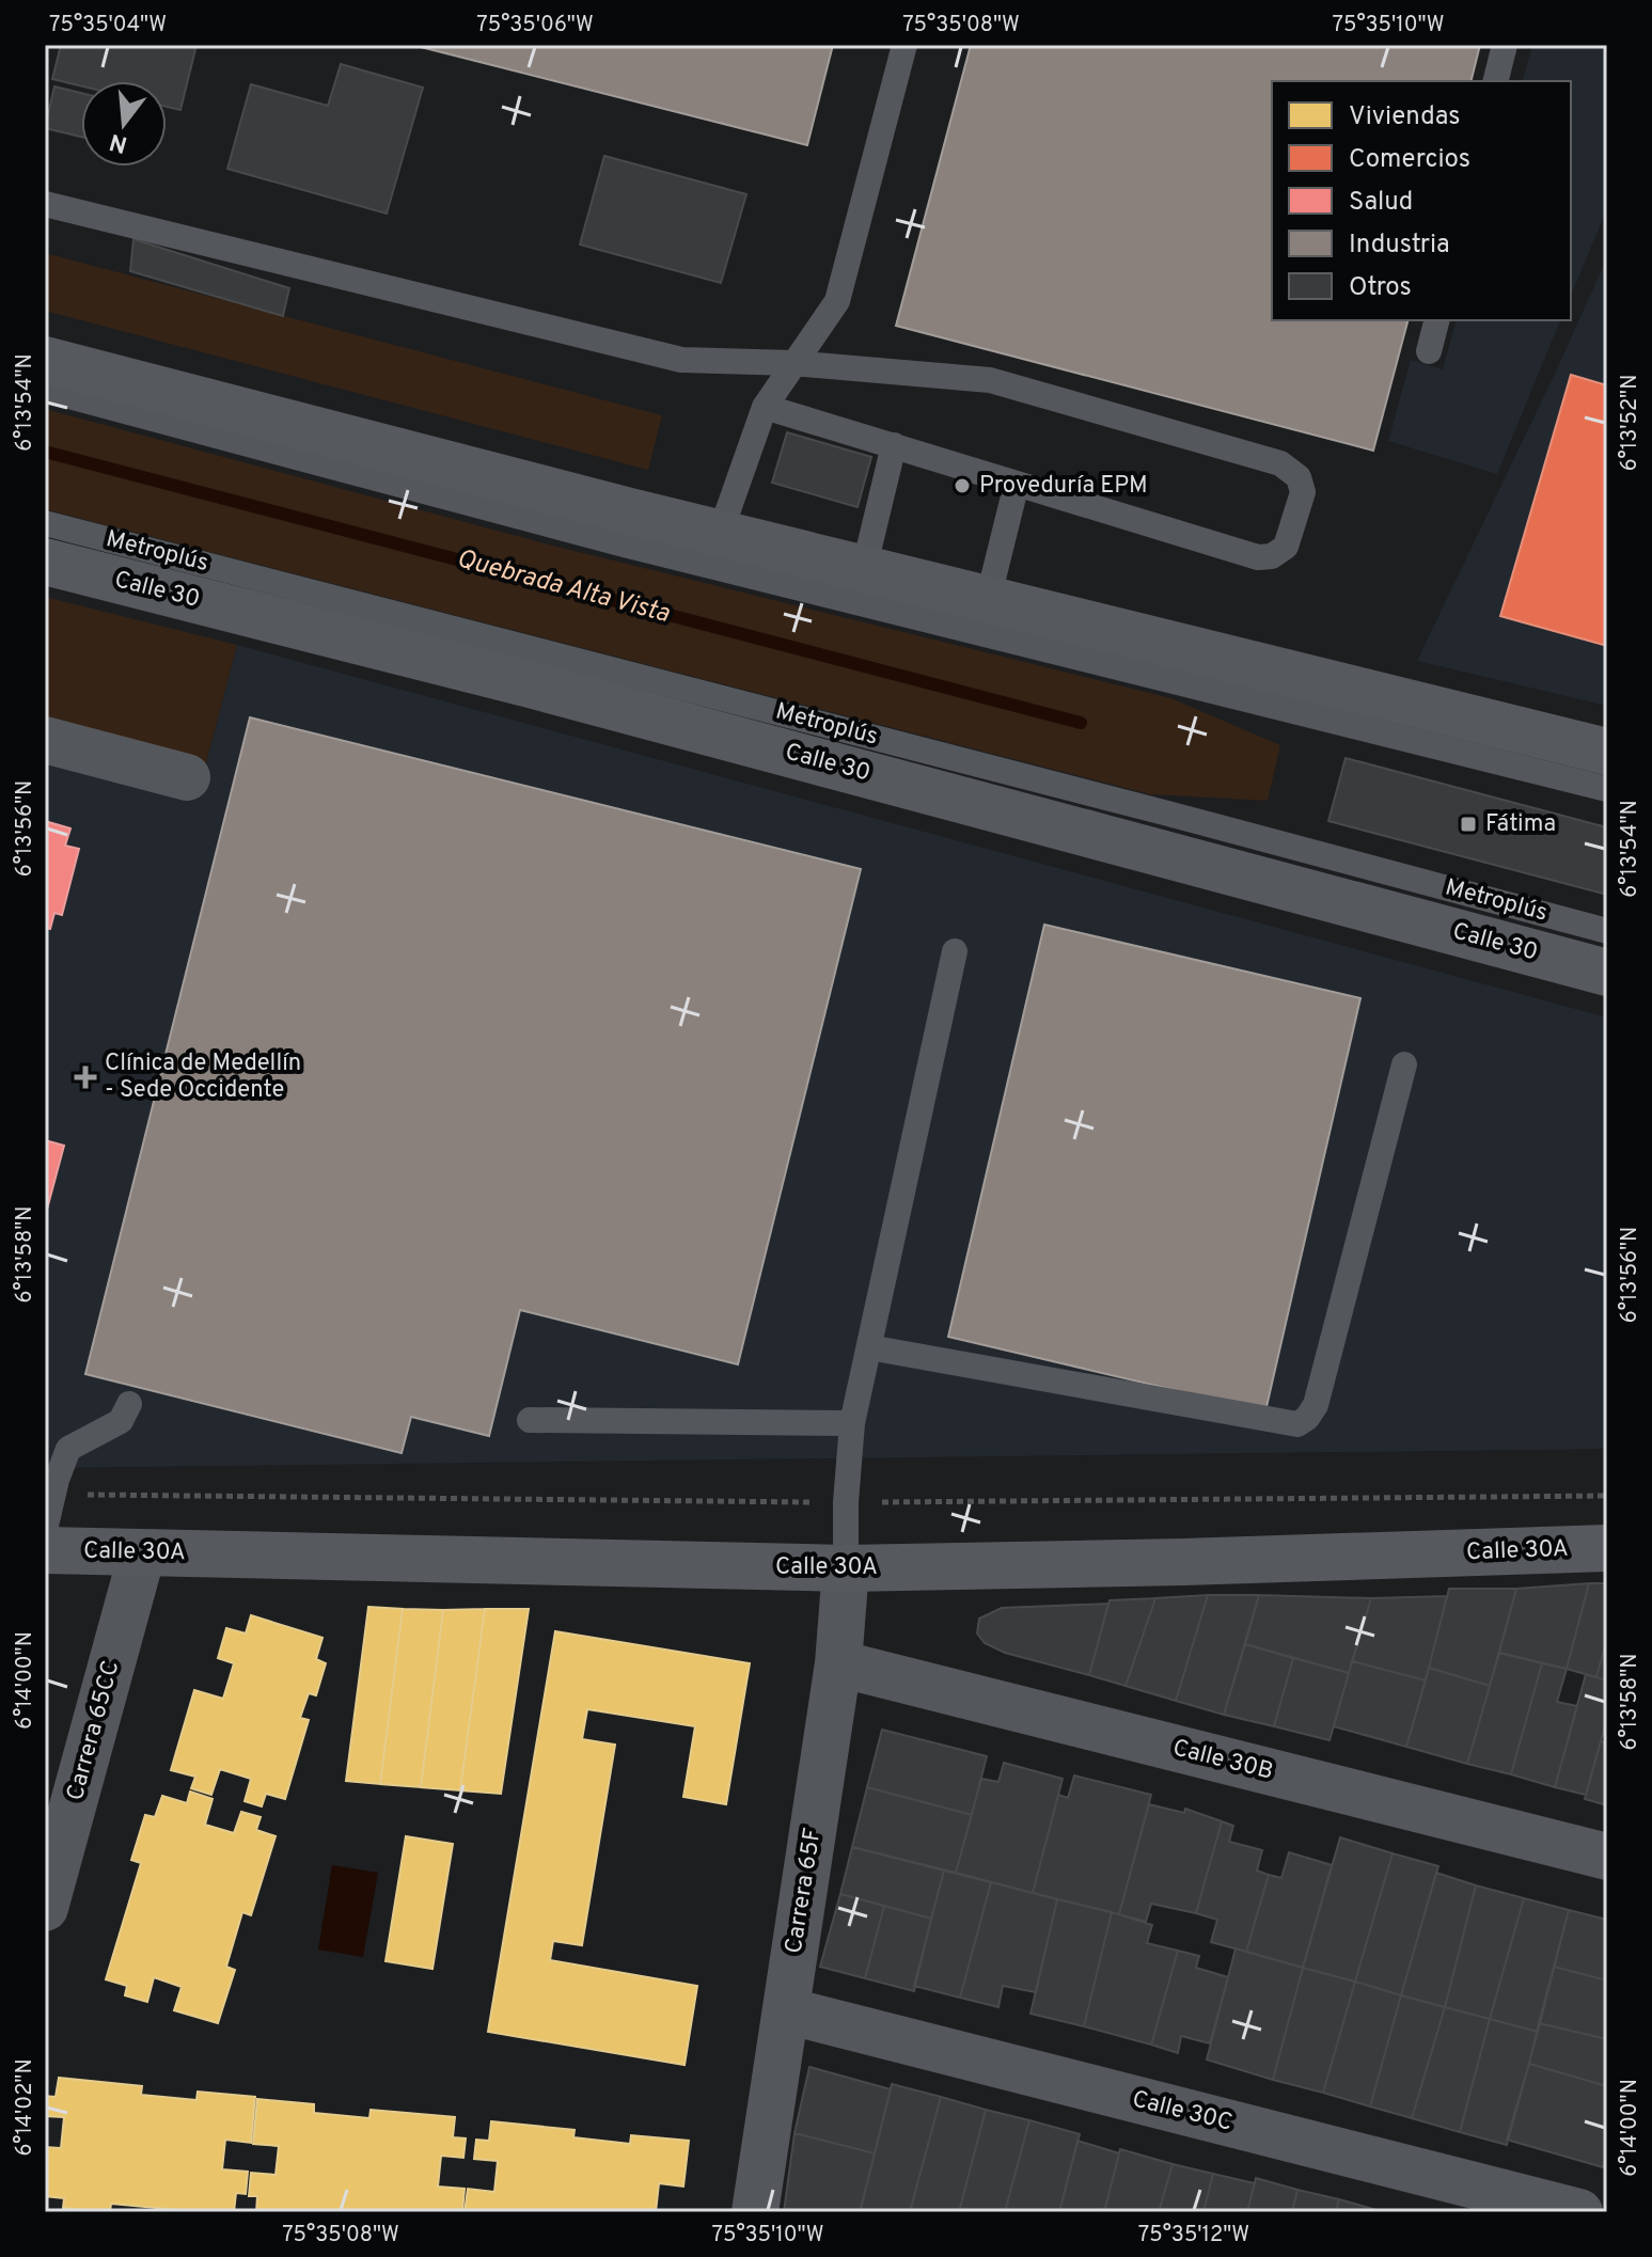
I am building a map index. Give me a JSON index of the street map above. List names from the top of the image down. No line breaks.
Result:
{"streets":{"main road":["Calle 30","Calle 30A"],"street":["Carrera 65CC","Calle 30B","Carrera 65F","Calle 30C"],"lane":["Metroplús"]},"crossings":[["Calle 30A","Carrera 65CC"],["Calle 30A","Carrera 65F"],["Calle 30B","Carrera 65F"],["Carrera 65F","Calle 30C"]],"water":["Quebrada Alta Vista"],"places":{"other":["Proveduría EPM"],"transit":["Fátima"],"health":["Clínica de Medellín - Sede Occidente"]},"legend":["Viviendas","Comercios","Salud","Industria","Otros"],"north":"bottom","coordinates":["75°35'04\"W","75°35'06\"W","75°35'08\"W","75°35'10\"W","6°13'54\"N","6°13'52\"N","6°13'56\"N","6°13'58\"N","6°14'00\"N","6°14'02\"N","75°35'12\"W"]}
